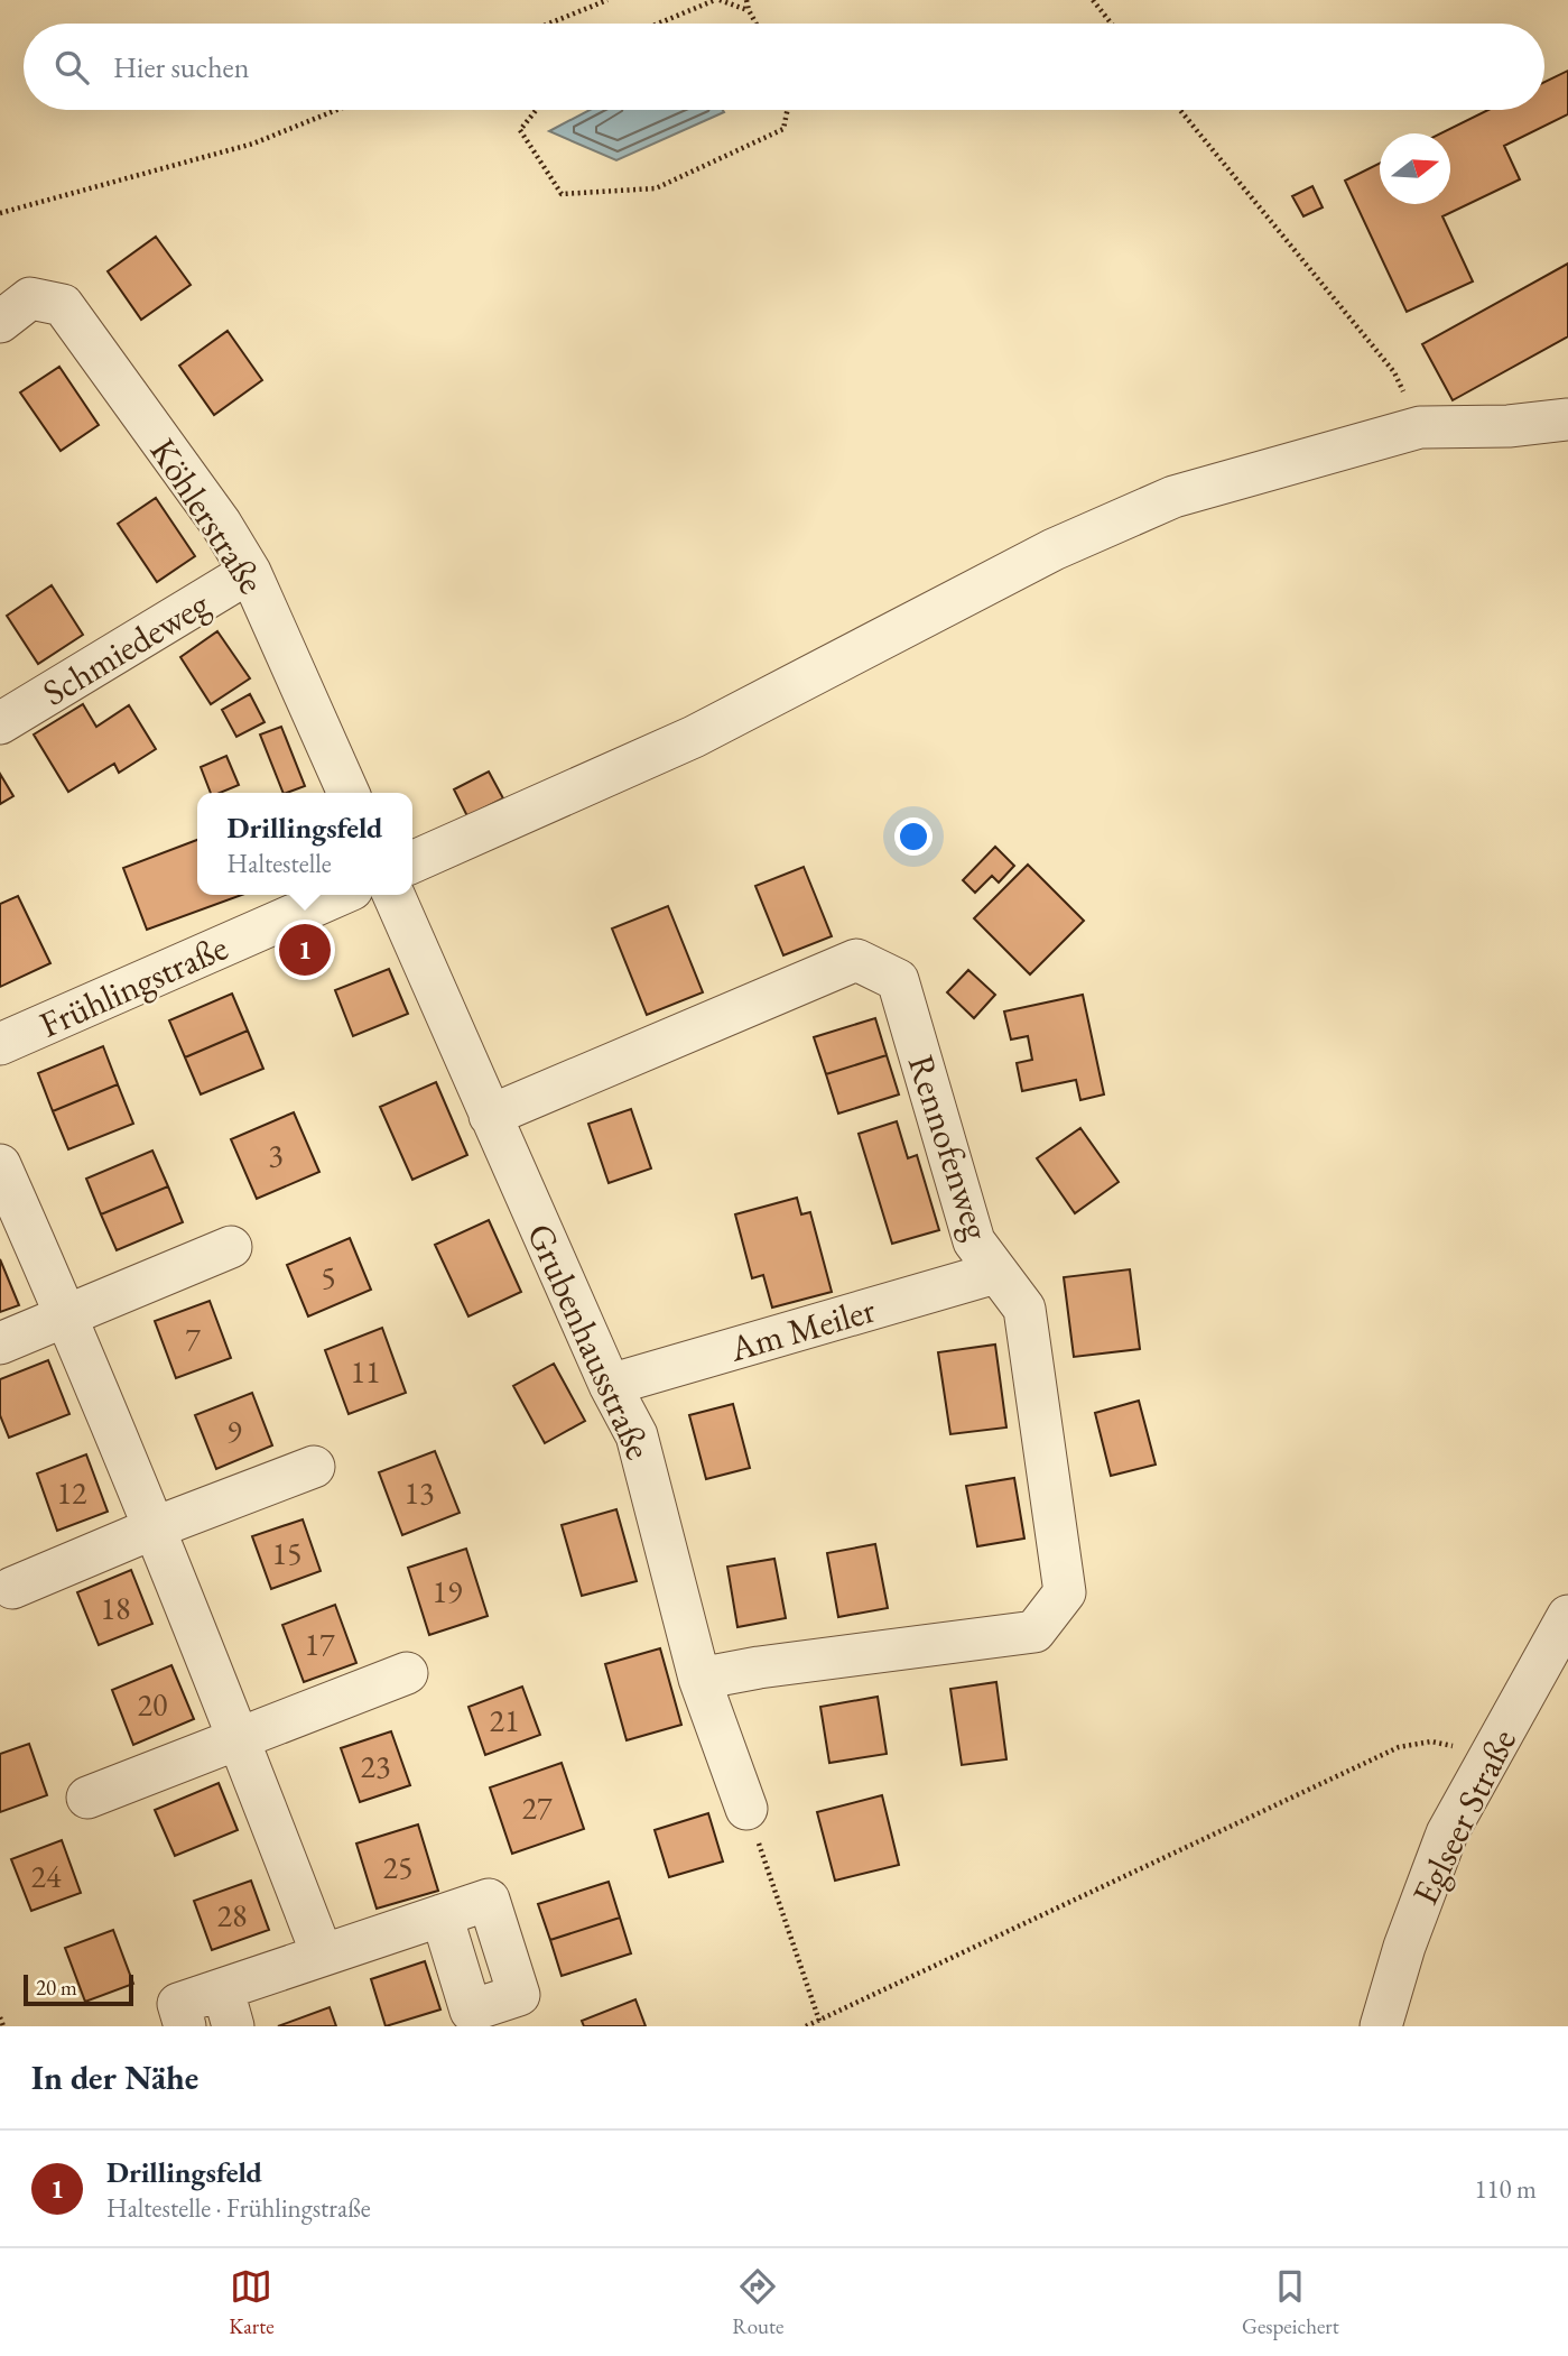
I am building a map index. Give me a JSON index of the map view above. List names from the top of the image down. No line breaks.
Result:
{"streets":{"street":["Köhlerstraße","Schmiedeweg","Frühlingstraße","Rennofenweg","Am Meiler","Grubenhausstraße","Eglseer Straße"]},"crossings":[["Köhlerstraße","Schmiedeweg"],["Rennofenweg","Am Meiler"],["Rennofenweg","Grubenhausstraße"],["Am Meiler","Grubenhausstraße"]],"house_numbers":["3","5","7","11","9","12","13","15","19","18","17","20","21","23","27","25","24","28"],"scale_bar":"20 m","north":"right","page":{"search":"Hier suchen","popup":["Drillingsfeld","Haltestelle"],"pins":"1","scale":"20 m","heading":"In der Nähe","list":[{"mark":"1","name":"Drillingsfeld","note":"Haltestelle · Frühlingstraße","value":"110 m"}],"nav":["Karte","Route","Gespeichert"]}}
